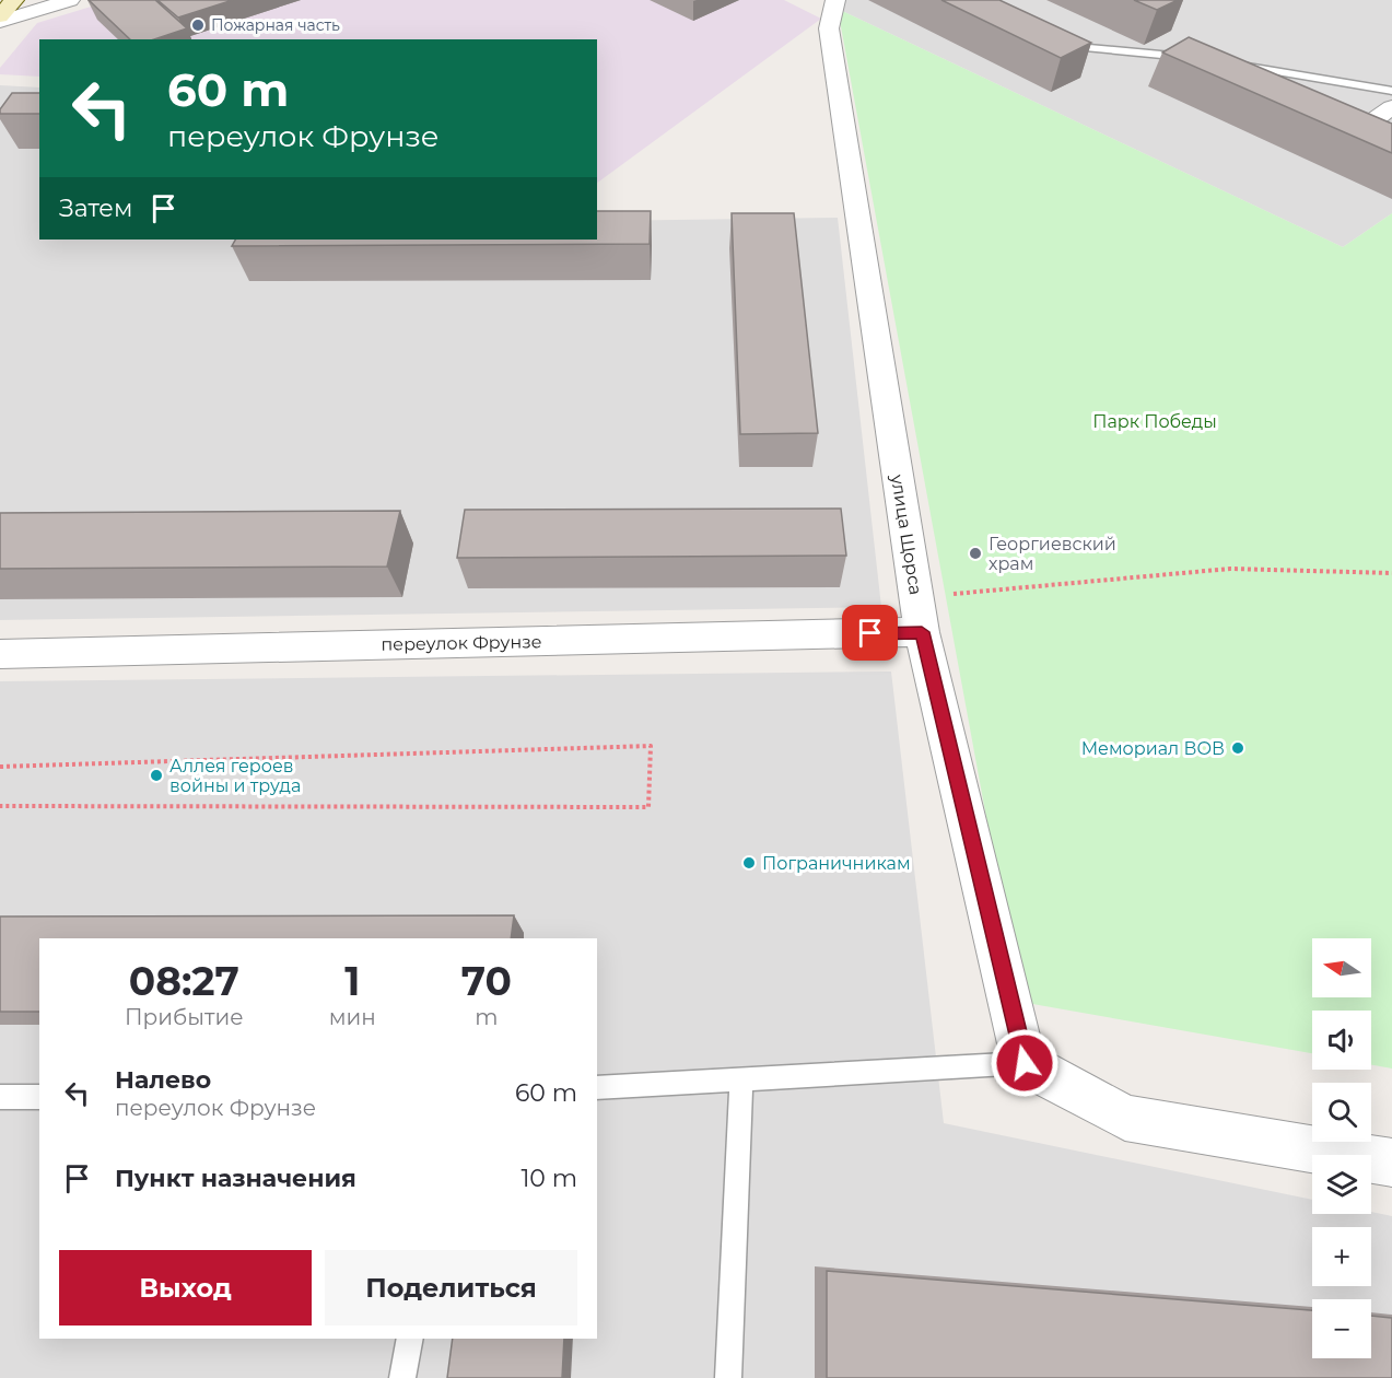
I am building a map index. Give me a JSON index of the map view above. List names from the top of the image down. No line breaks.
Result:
{"streets":{"street":["улица Щорса","переулок Фрунзе"]},"crossings":[["улица Щорса","переулок Фрунзе"]],"parks":["Парк Победы"],"places":["Пожарная часть","Георгиевский храм","Мемориал ВОВ","Аллея героев войны и труда","Пограничникам"],"north":"left","page":{"turn":["60 m","переулок Фрунзе"],"then":"Затем","map_buttons":["+","−"],"eta":["08:27","Прибытие","1","мин","70","m"],"list":[{"name":"Налево","note":"переулок Фрунзе","value":"60 m"},{"name":"Пункт назначения","value":"10 m"}],"buttons":["Выход","Поделиться"]}}
